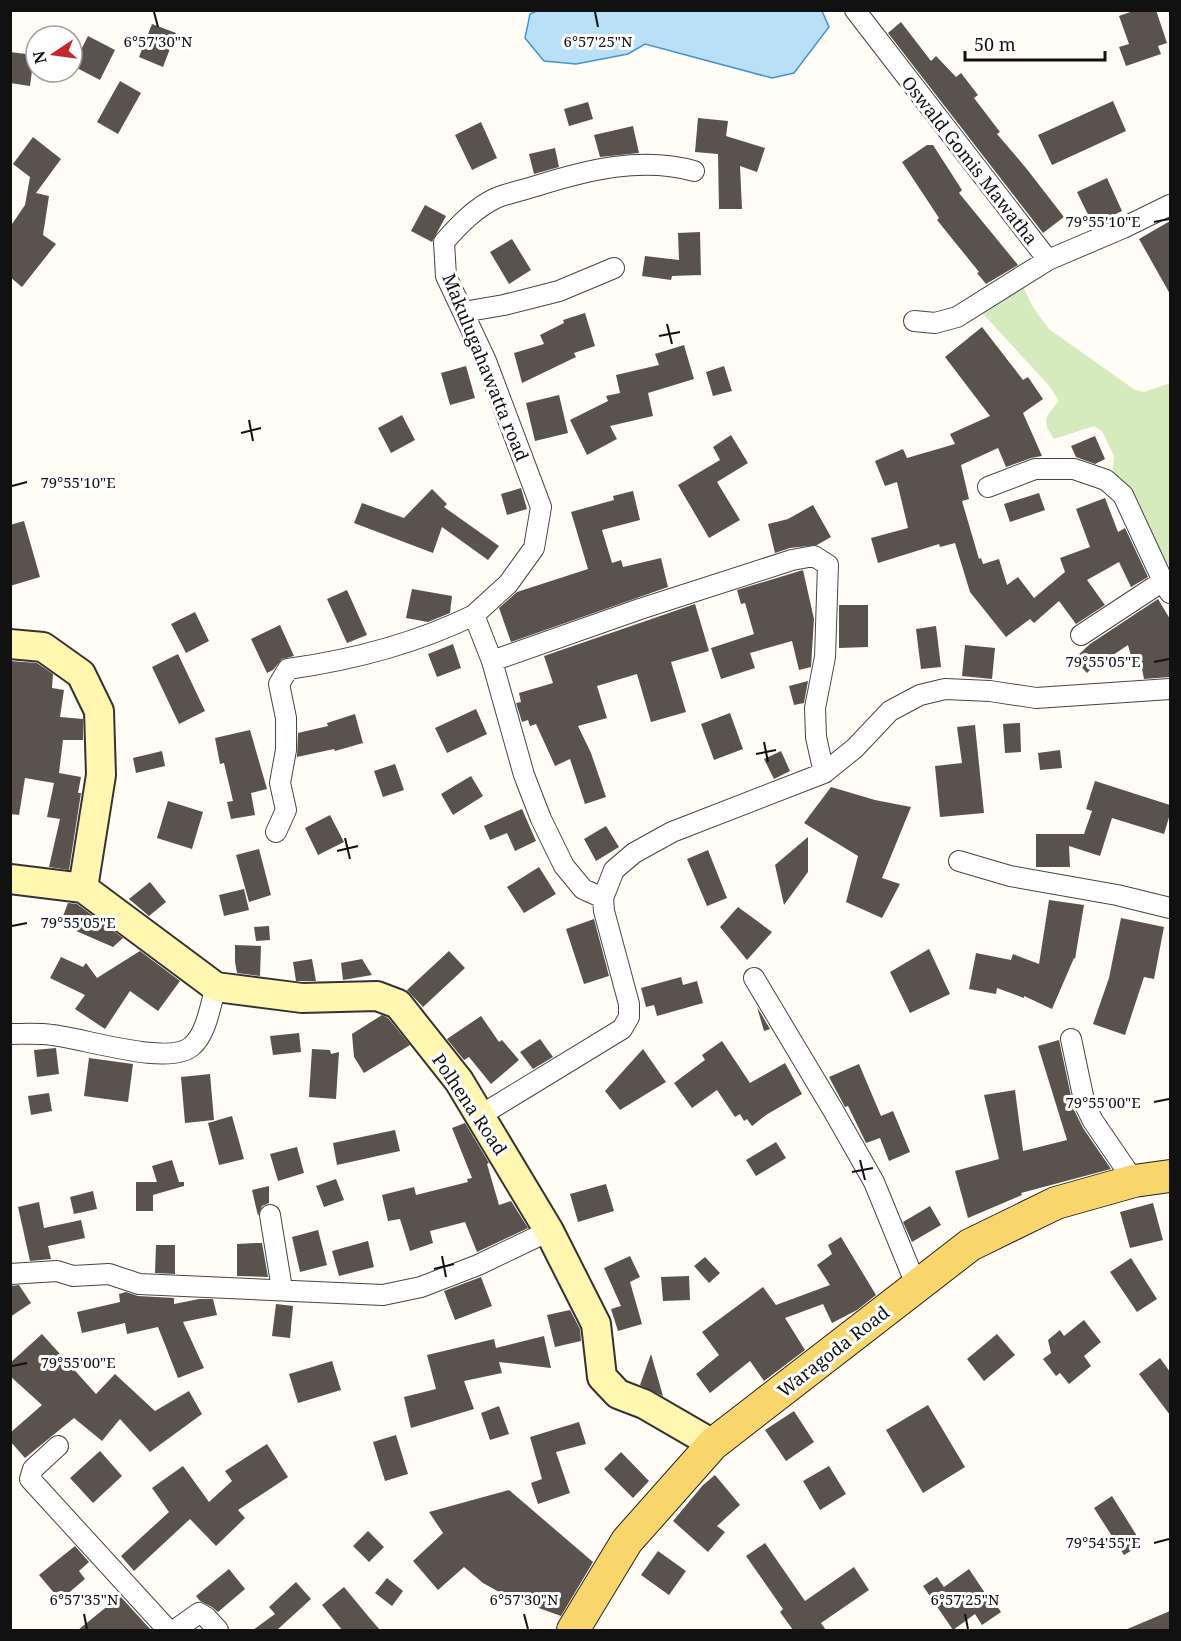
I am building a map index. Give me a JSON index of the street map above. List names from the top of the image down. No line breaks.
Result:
{"streets":{"main road":["Waragoda Road"],"street":["Oswald Gomis Mawatha","Makulugahawatta road","Polhena Road"]},"crossings":[["Polhena Road","Waragoda Road"]],"scale_bar":"50 m","north":"left","coordinates":["6°57'30\"N","6°57'25\"N","79°55'10\"E","79°55'05\"E","79°55'00\"E","79°54'55\"E","6°57'35\"N"]}
